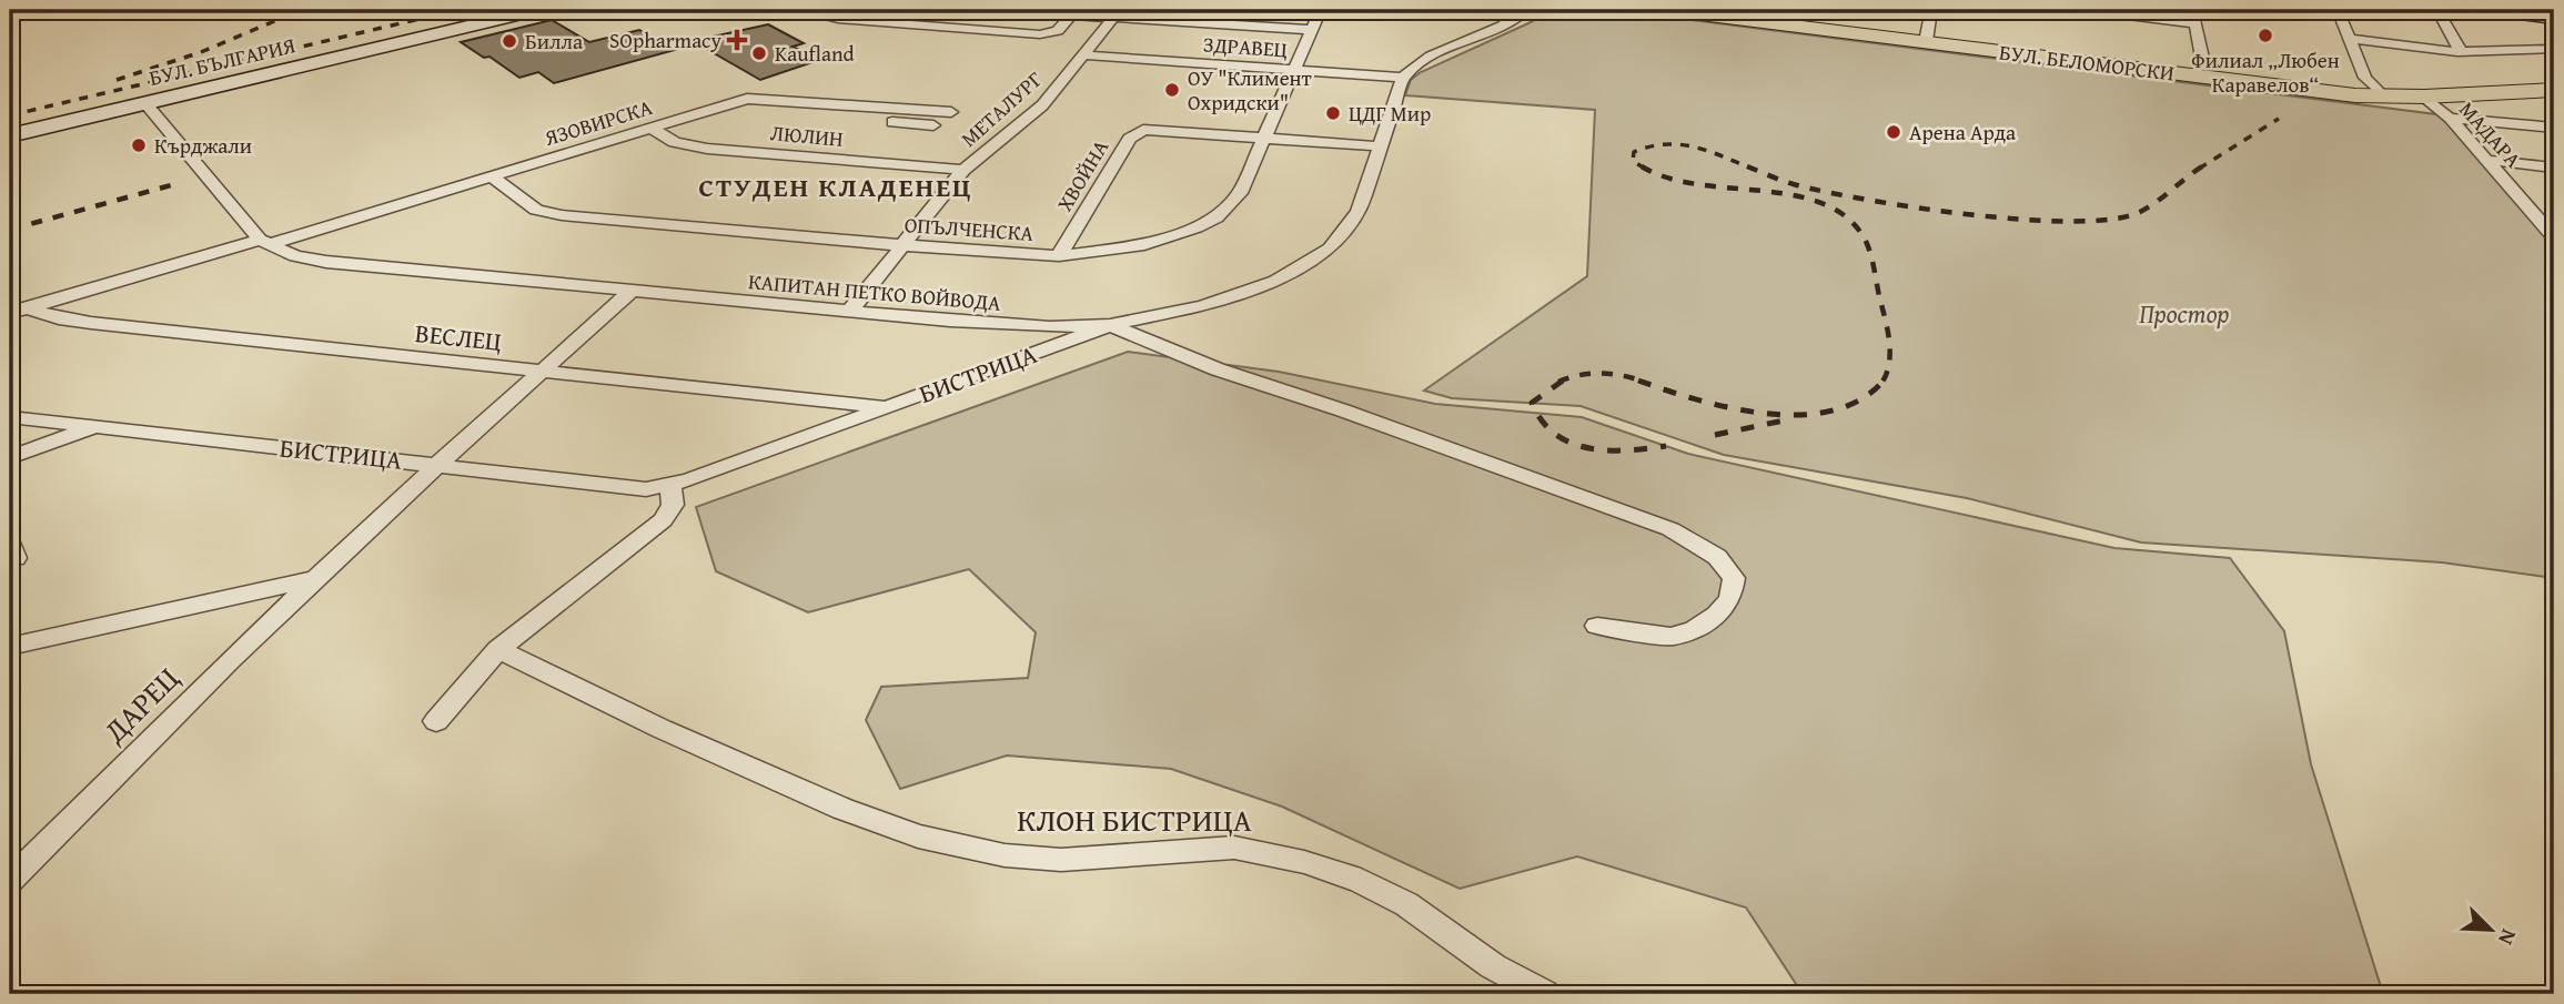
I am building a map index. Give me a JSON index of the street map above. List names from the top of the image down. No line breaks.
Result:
{"streets":{"main road":["БУЛ. БЕЛОМОРСКИ"],"street":["ЗДРАВЕЦ","БУЛ. БЪЛГАРИЯ","МЕТАЛУРГ","ЯЗОВИРСКА","МАДАРА","ЛЮЛИН","ХВОЙНА","ОПЪЛЧЕНСКА","КАПИТАН ПЕТКО ВОЙВОДА","ВЕСЛЕЦ","БИСТРИЦА","ДАРЕЦ","КЛОН БИСТРИЦА"]},"crossings":[["ЗДРАВЕЦ","МЕТАЛУРГ"],["ЗДРАВЕЦ","ОПЪЛЧЕНСКА"],["ЗДРАВЕЦ","КАПИТАН ПЕТКО ВОЙВОДА"],["БУЛ. БЕЛОМОРСКИ","МАДАРА"],["МЕТАЛУРГ","ЛЮЛИН"],["МЕТАЛУРГ","ОПЪЛЧЕНСКА"],["МЕТАЛУРГ","КАПИТАН ПЕТКО ВОЙВОДА"],["ЯЗОВИРСКА","ЛЮЛИН"],["ЯЗОВИРСКА","ОПЪЛЧЕНСКА"],["ЯЗОВИРСКА","КАПИТАН ПЕТКО ВОЙВОДА"],["ЯЗОВИРСКА","ВЕСЛЕЦ"],["ХВОЙНА","ОПЪЛЧЕНСКА"],["КАПИТАН ПЕТКО ВОЙВОДА","БИСТРИЦА"],["КАПИТАН ПЕТКО ВОЙВОДА","ДАРЕЦ"],["ВЕСЛЕЦ","БИСТРИЦА"],["ВЕСЛЕЦ","ДАРЕЦ"],["БИСТРИЦА","ДАРЕЦ"]],"districts":["СТУДЕН КЛАДЕНЕЦ"],"parks":["Простор"],"places":{"other":["Филиал „Любен Каравелов“","Билла","Kaufland","ОУ \"Климент Охридски\"","ЦДГ Мир","Арена Арда","Кърджали"],"health":["SOpharmacy"]},"north":"bottom right"}
